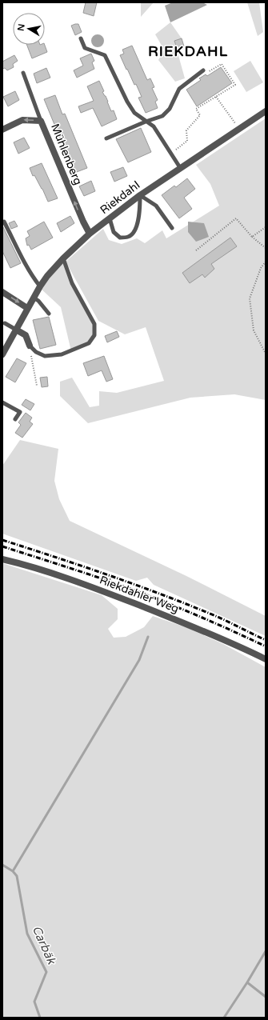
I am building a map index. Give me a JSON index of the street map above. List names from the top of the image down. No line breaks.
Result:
{"streets":{"street":["Mühlenberg","Riekdahl","Riekdahler Weg"]},"crossings":[["Mühlenberg","Riekdahl"]],"one_way":["Mühlenberg"],"districts":["RIEKDAHL"],"water":["Carbäk"],"north":"left"}
